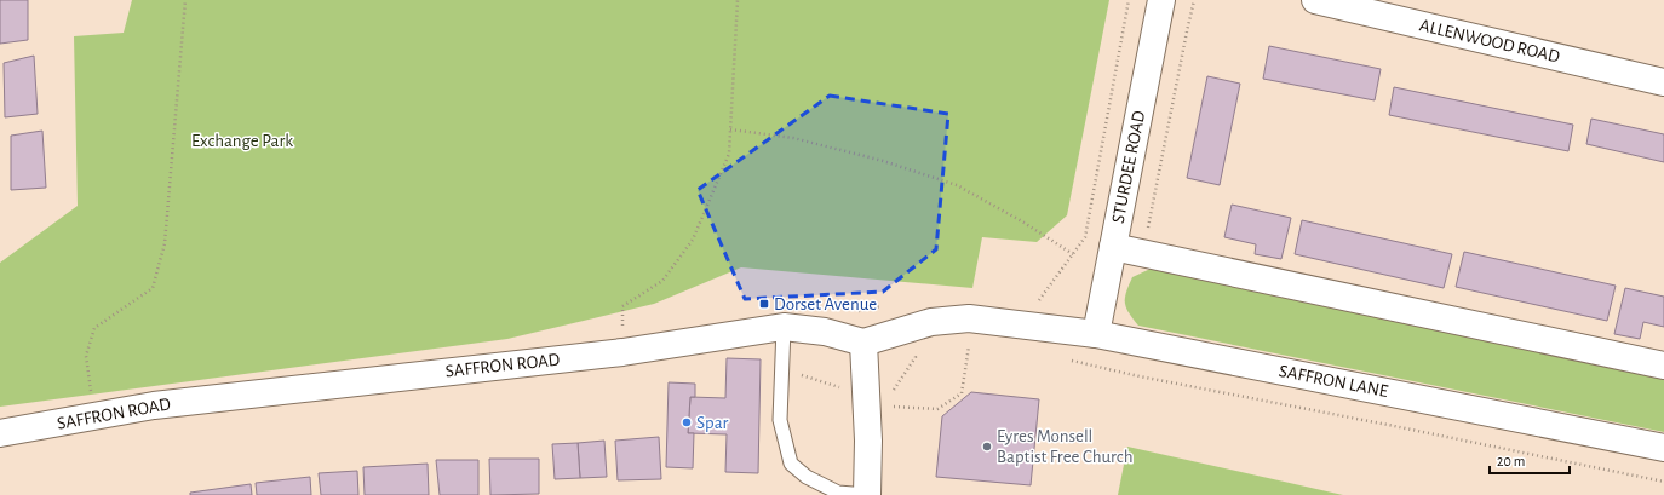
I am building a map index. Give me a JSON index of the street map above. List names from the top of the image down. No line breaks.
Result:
{"streets":{"main road":["ALLENWOOD ROAD","STURDEE ROAD","SAFFRON ROAD","SAFFRON LANE"]},"crossings":[["STURDEE ROAD","SAFFRON LANE"],["SAFFRON ROAD","SAFFRON LANE"]],"parks":["Exchange Park"],"places":{"transit":["Dorset Avenue"],"other":["Spar","Eyres Monsell Baptist Free Church"]},"scale_bar":"20 m"}
